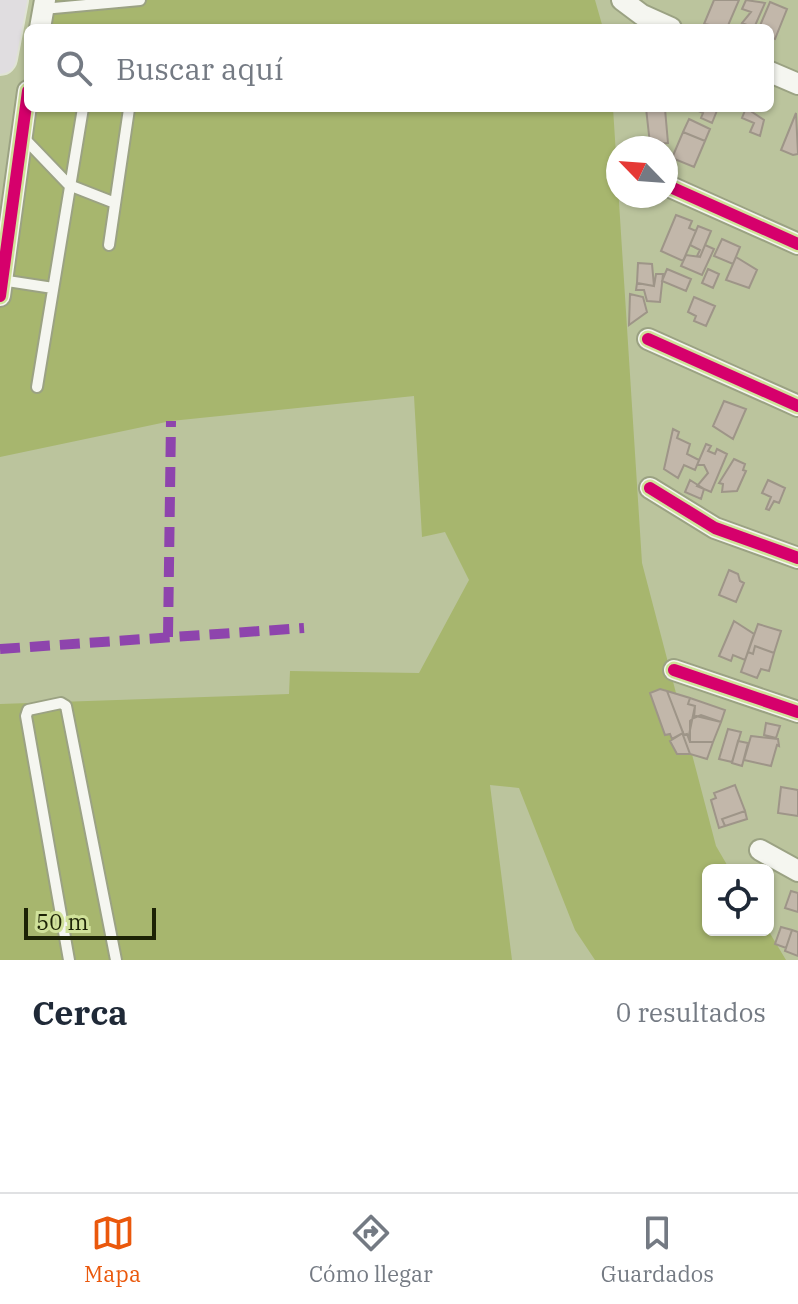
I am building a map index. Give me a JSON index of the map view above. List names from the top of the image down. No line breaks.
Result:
{"scale_bar":"50 m","north":"top left","page":{"search":"Buscar aquí","scale":"50 m","heading":["Cerca","0 resultados"],"nav":["Mapa","Cómo llegar","Guardados"]}}
